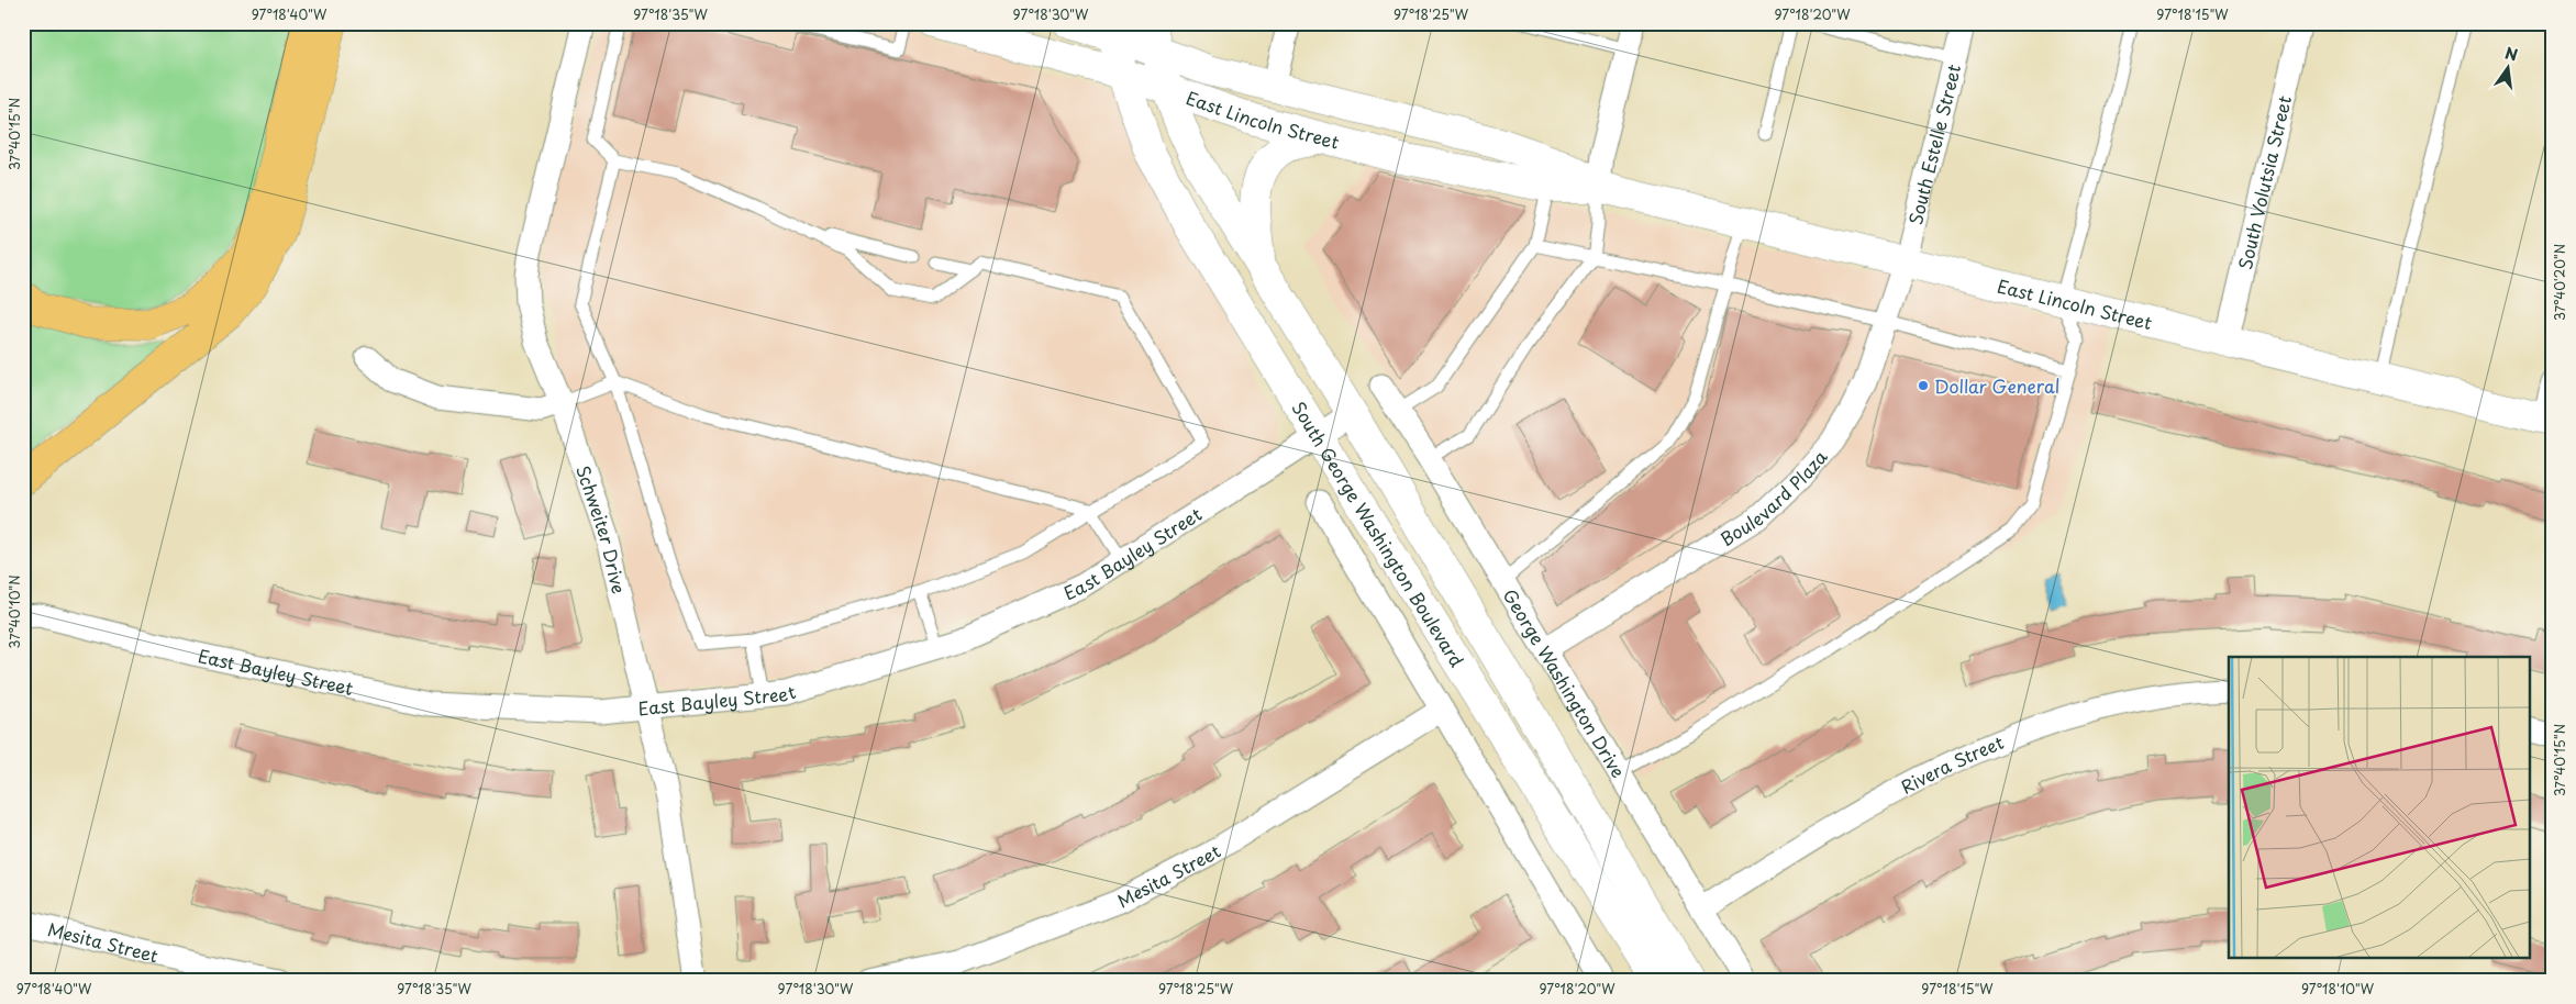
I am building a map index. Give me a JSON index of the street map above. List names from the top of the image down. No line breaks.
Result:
{"streets":{"street":["East Lincoln Street","South Estelle Street","South Volutsia Street","Boulevard Plaza","Schweiter Drive","South George Washington Boulevard","East Bayley Street","George Washington Drive","Rivera Street","Mesita Street"]},"crossings":[["East Lincoln Street","South Estelle Street"],["East Lincoln Street","South Volutsia Street"],["East Lincoln Street","Boulevard Plaza"],["East Lincoln Street","South George Washington Boulevard"],["South Estelle Street","Boulevard Plaza"],["Boulevard Plaza","George Washington Drive"],["Schweiter Drive","East Bayley Street"],["South George Washington Boulevard","East Bayley Street"],["George Washington Drive","Rivera Street"]],"places":["Dollar General"],"north":"top","coordinates":["97°18'40\"W","97°18'35\"W","97°18'30\"W","97°18'25\"W","97°18'20\"W","97°18'15\"W","37°40'15\"N","37°40'20\"N","37°40'10\"N","97°18'10\"W"]}
